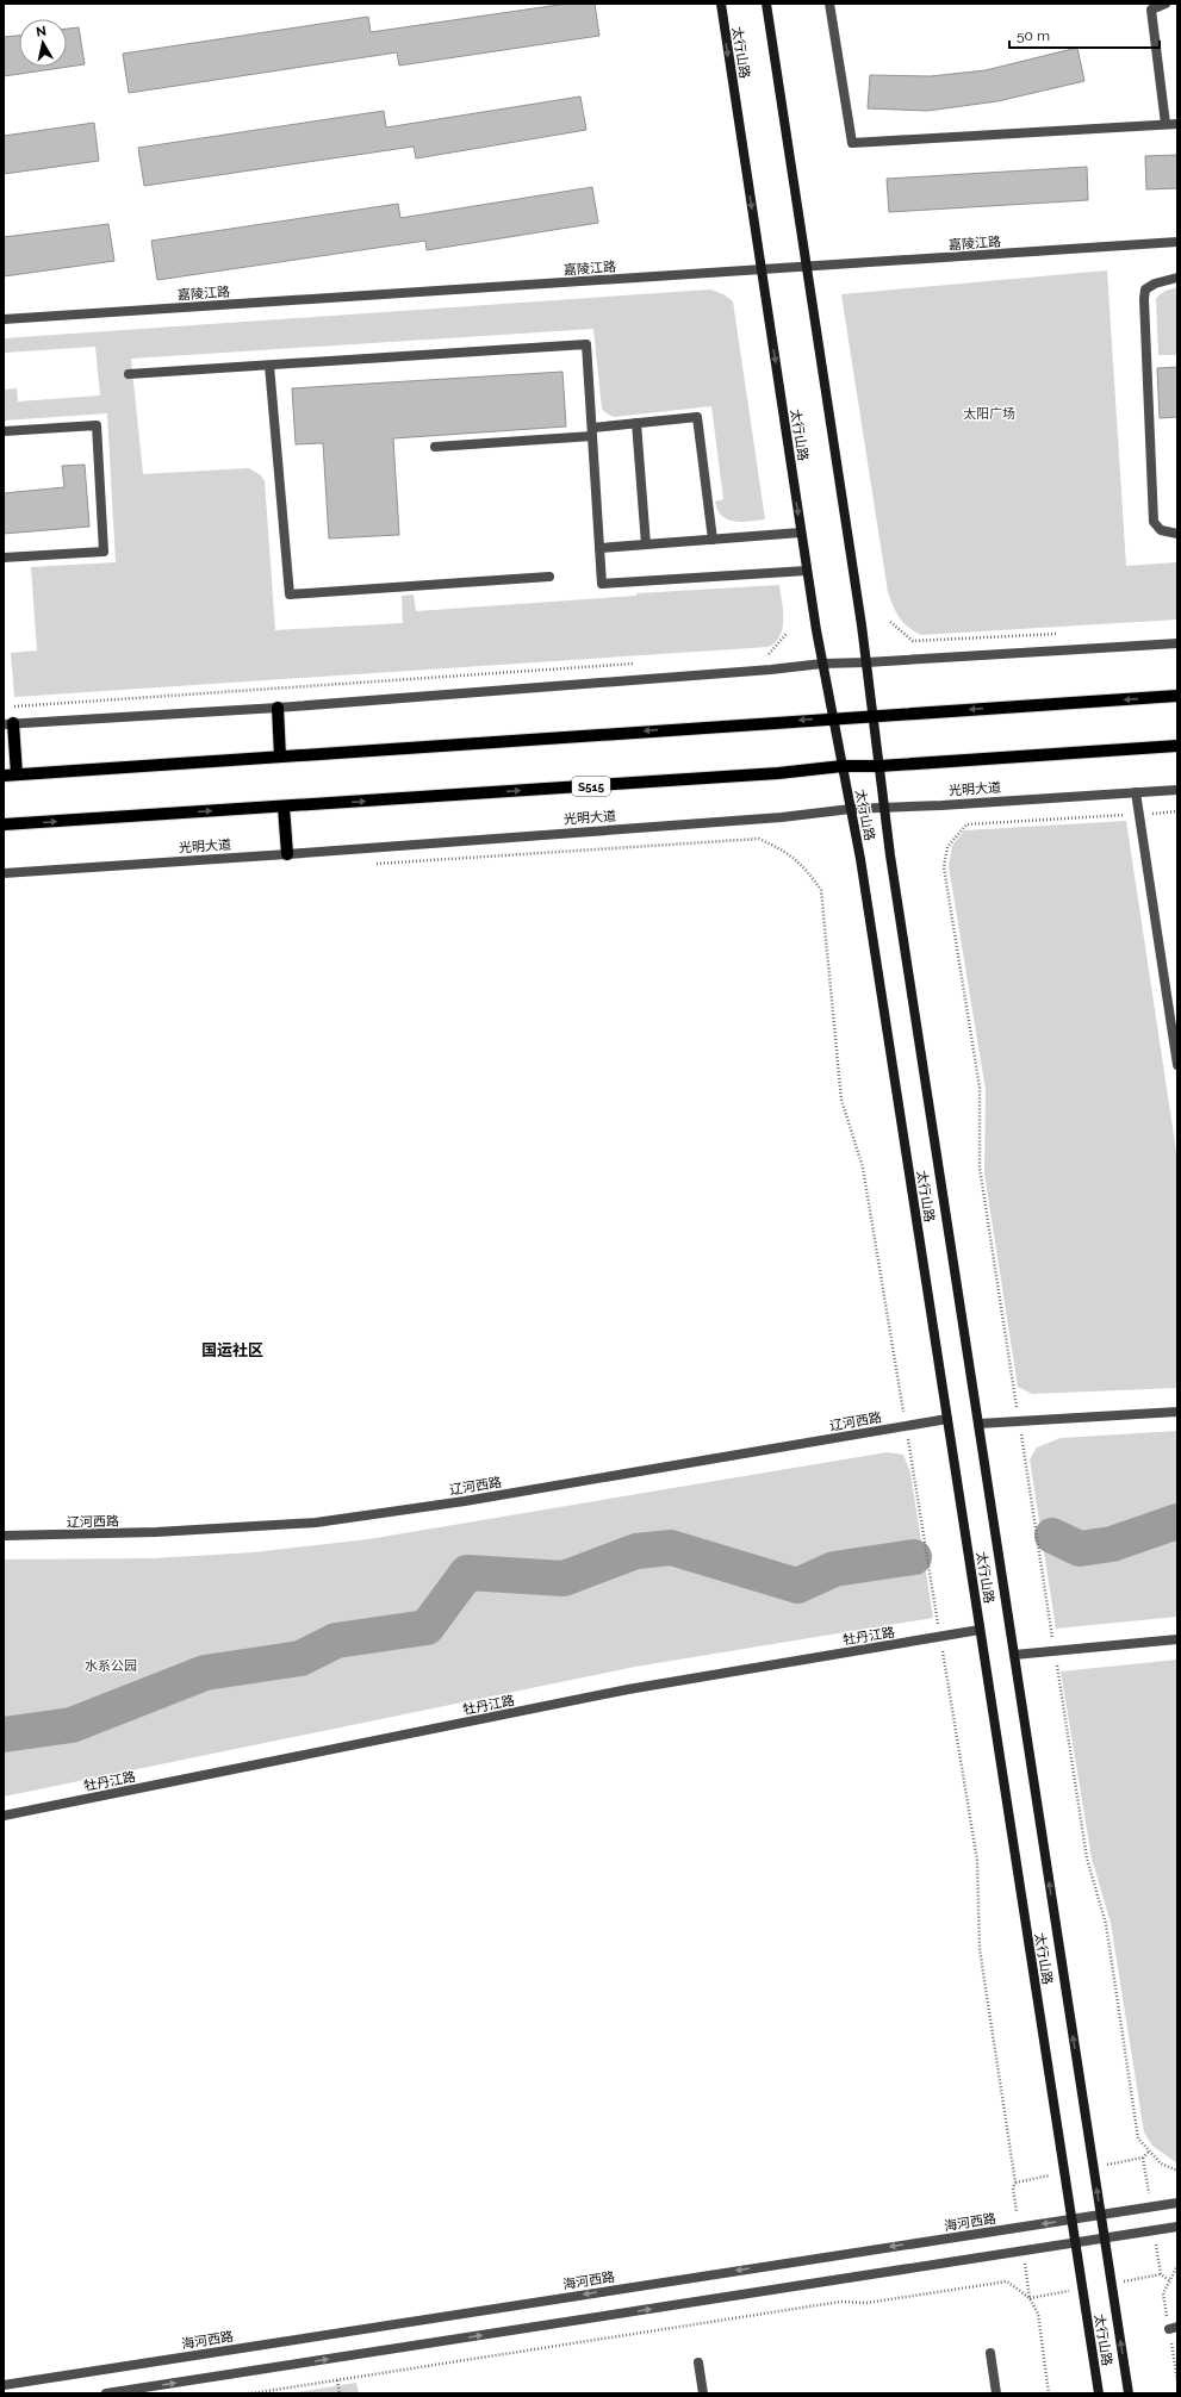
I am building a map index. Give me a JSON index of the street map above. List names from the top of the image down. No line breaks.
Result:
{"streets":{"main road":["太行山路","S515"],"street":["嘉陵江路","光明大道","辽河西路","牡丹江路","海河西路"]},"crossings":[["太行山路","嘉陵江路"],["太行山路","S515"],["太行山路","光明大道"],["太行山路","辽河西路"],["太行山路","牡丹江路"],["太行山路","海河西路"]],"districts":["国运社区"],"parks":["太阳广场","水系公园"],"scale_bar":"50 m","north":"top"}
